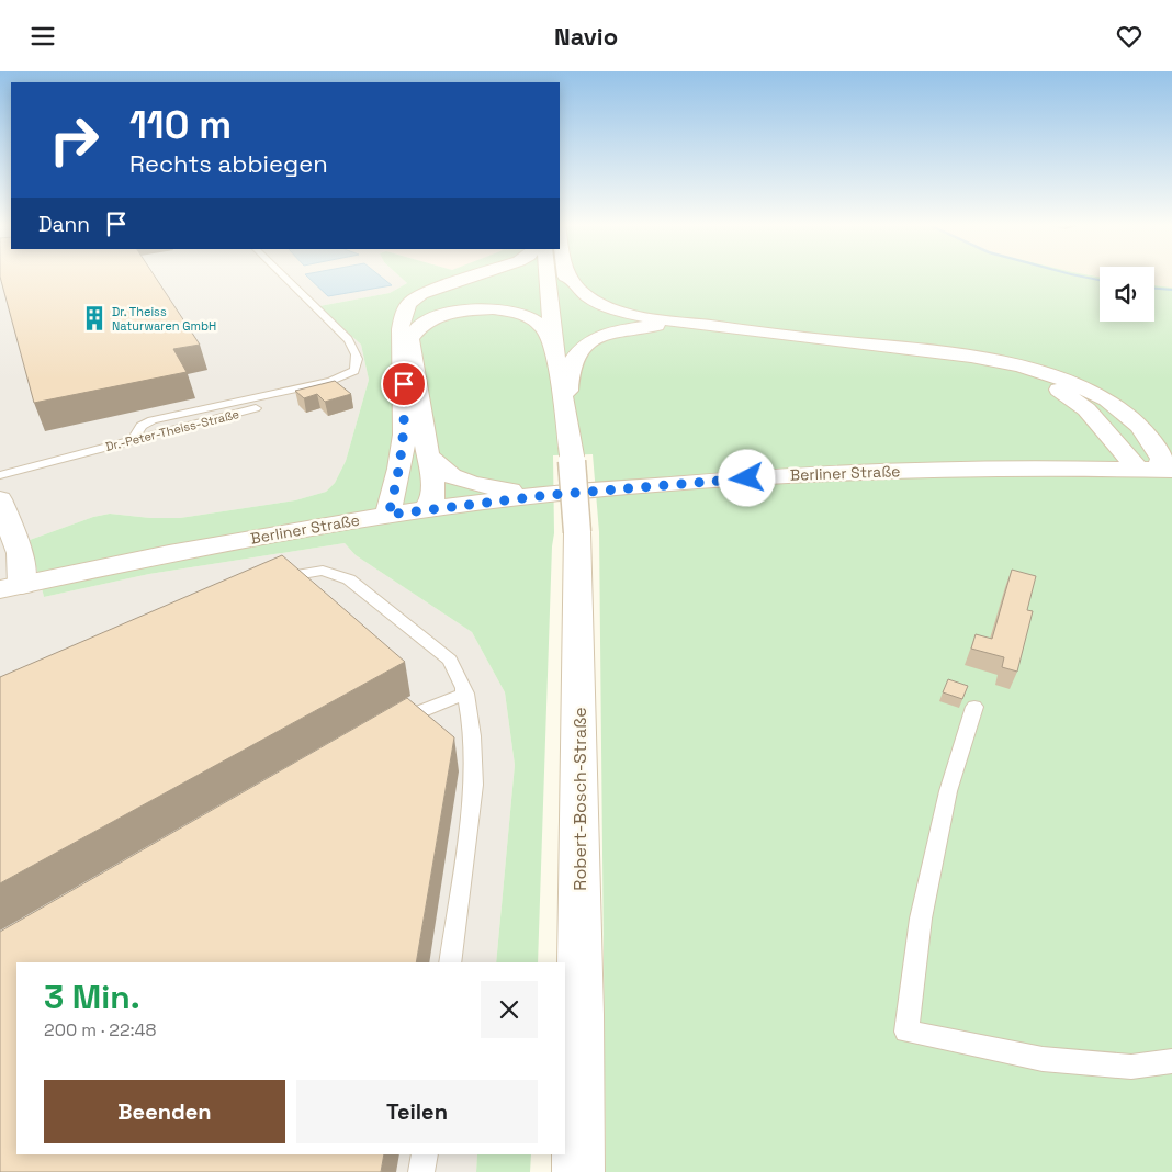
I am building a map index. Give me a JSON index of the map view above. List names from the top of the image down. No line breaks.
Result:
{"streets":{"main road":["Berliner Straße","Robert-Bosch-Straße"],"lane":["Dr.-Peter-Theiss-Straße"]},"places":{"building":["Dr. Theiss Naturwaren GmbH"]},"page":{"header":"Navio","turn":["110 m","Rechts abbiegen"],"then":"Dann","heading":["3 Min.","200 m · 22:48"],"buttons":["Beenden","Teilen"]}}
